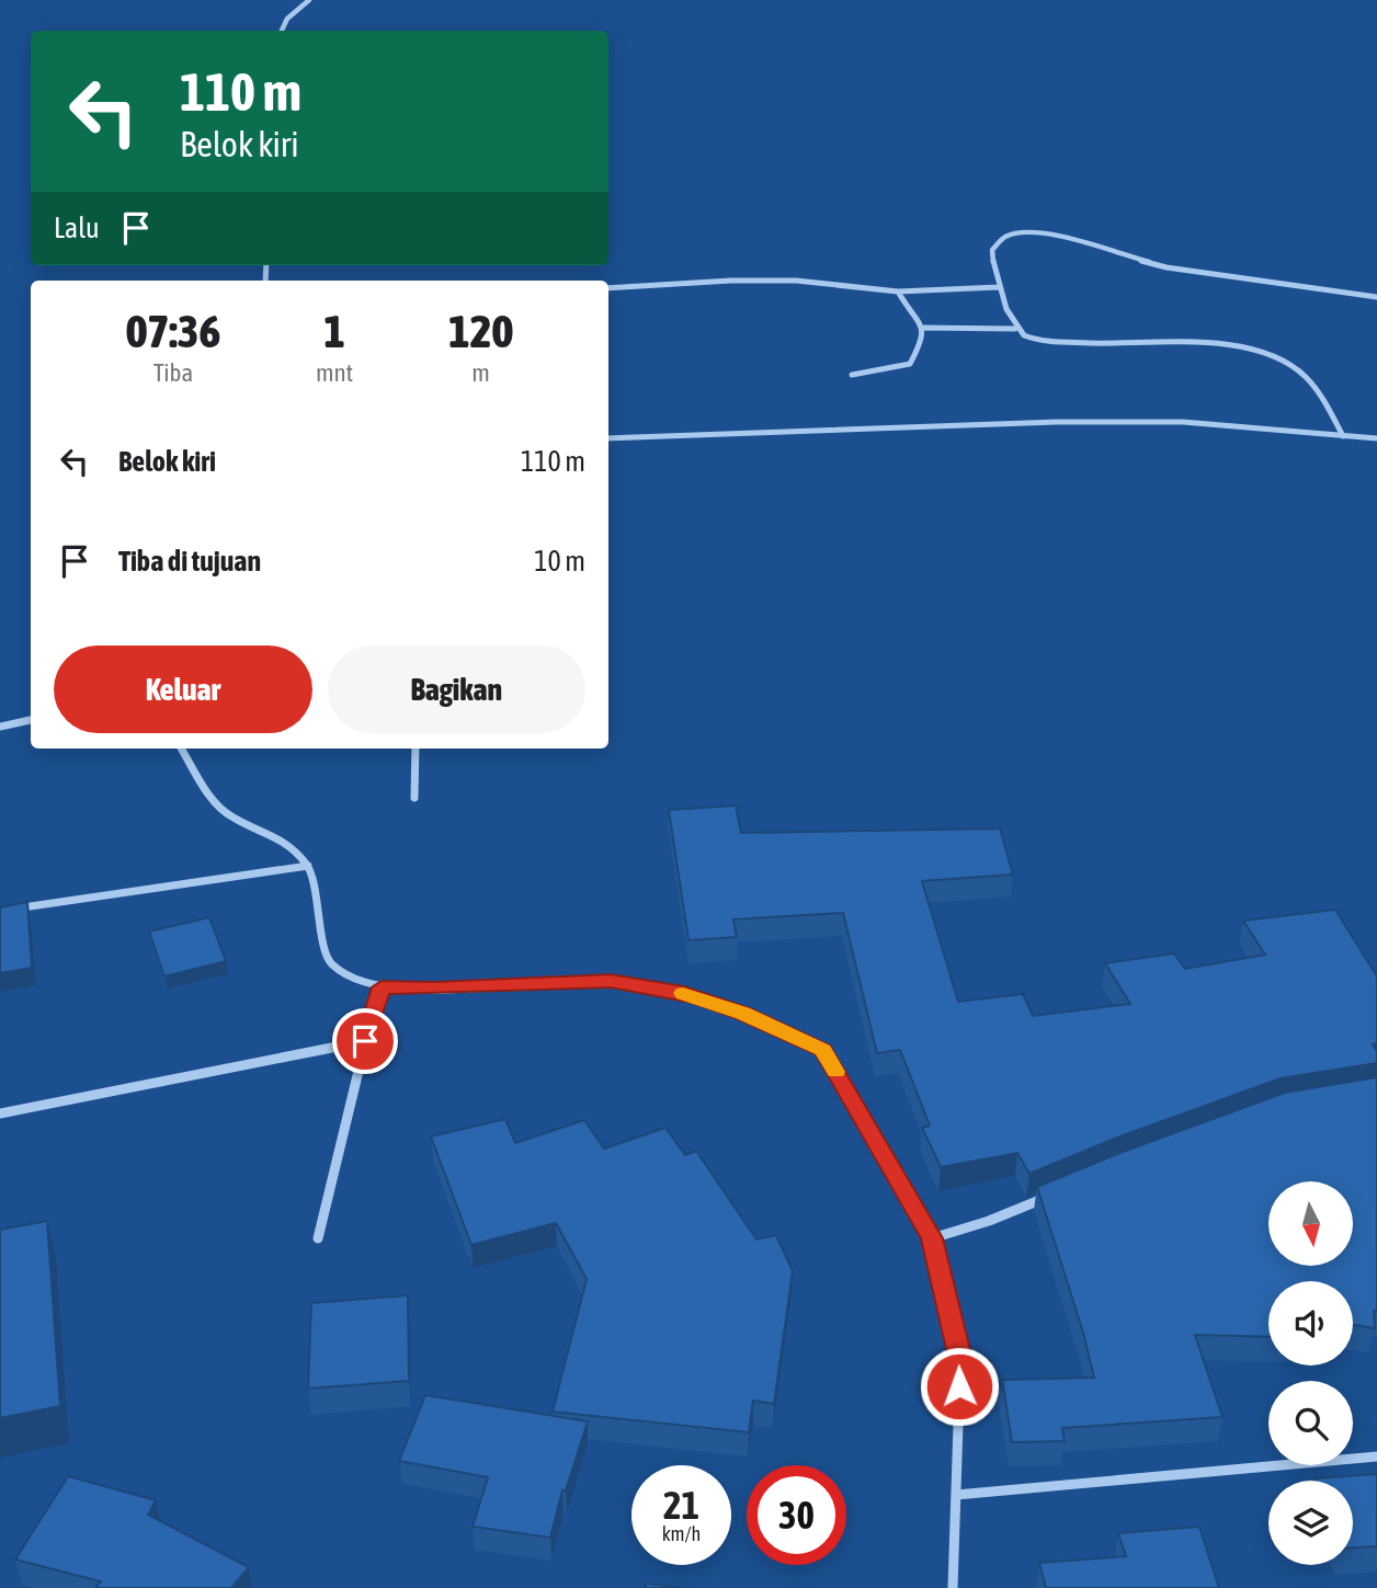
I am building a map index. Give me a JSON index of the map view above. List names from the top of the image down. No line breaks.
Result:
{"north":"bottom","page":{"turn":["110 m","Belok kiri"],"then":"Lalu","eta":["07:36","Tiba","1","mnt","120","m"],"list":[{"name":"Belok kiri","value":"110 m"},{"name":"Tiba di tujuan","value":"10 m"}],"buttons":["Keluar","Bagikan"],"speed":"21 km/h","limit":"30"}}
